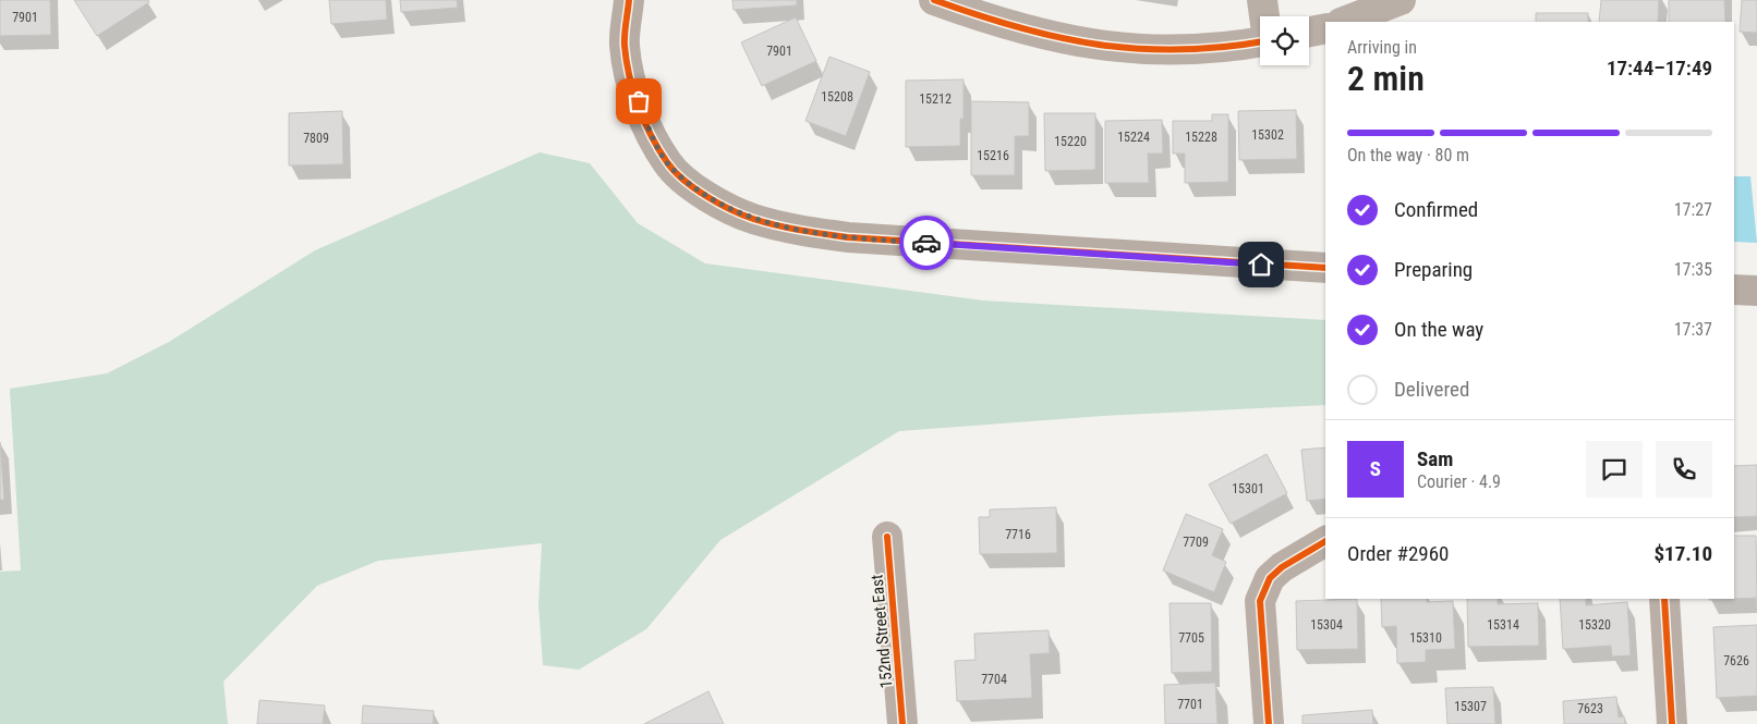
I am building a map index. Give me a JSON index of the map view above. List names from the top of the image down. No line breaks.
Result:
{"streets":{"street":["152nd Street East"]},"house_numbers":["7901","7901","15208","15212","15302","15224","15228","7809","15220","15216","15301","7716","7709","15304","15314","15320","7705","15310","7626","7704","7701","15307","7623"],"page":{"heading":["2 min","Arriving in","17:44–17:49"],"panel":["Sam","Courier · 4.9","Order #2960","$17.10"],"bar":"On the way · 80 m","list":[["Confirmed","17:27"],["Preparing","17:35"],["On the way","17:37"],"Delivered"],"round":"S"}}
